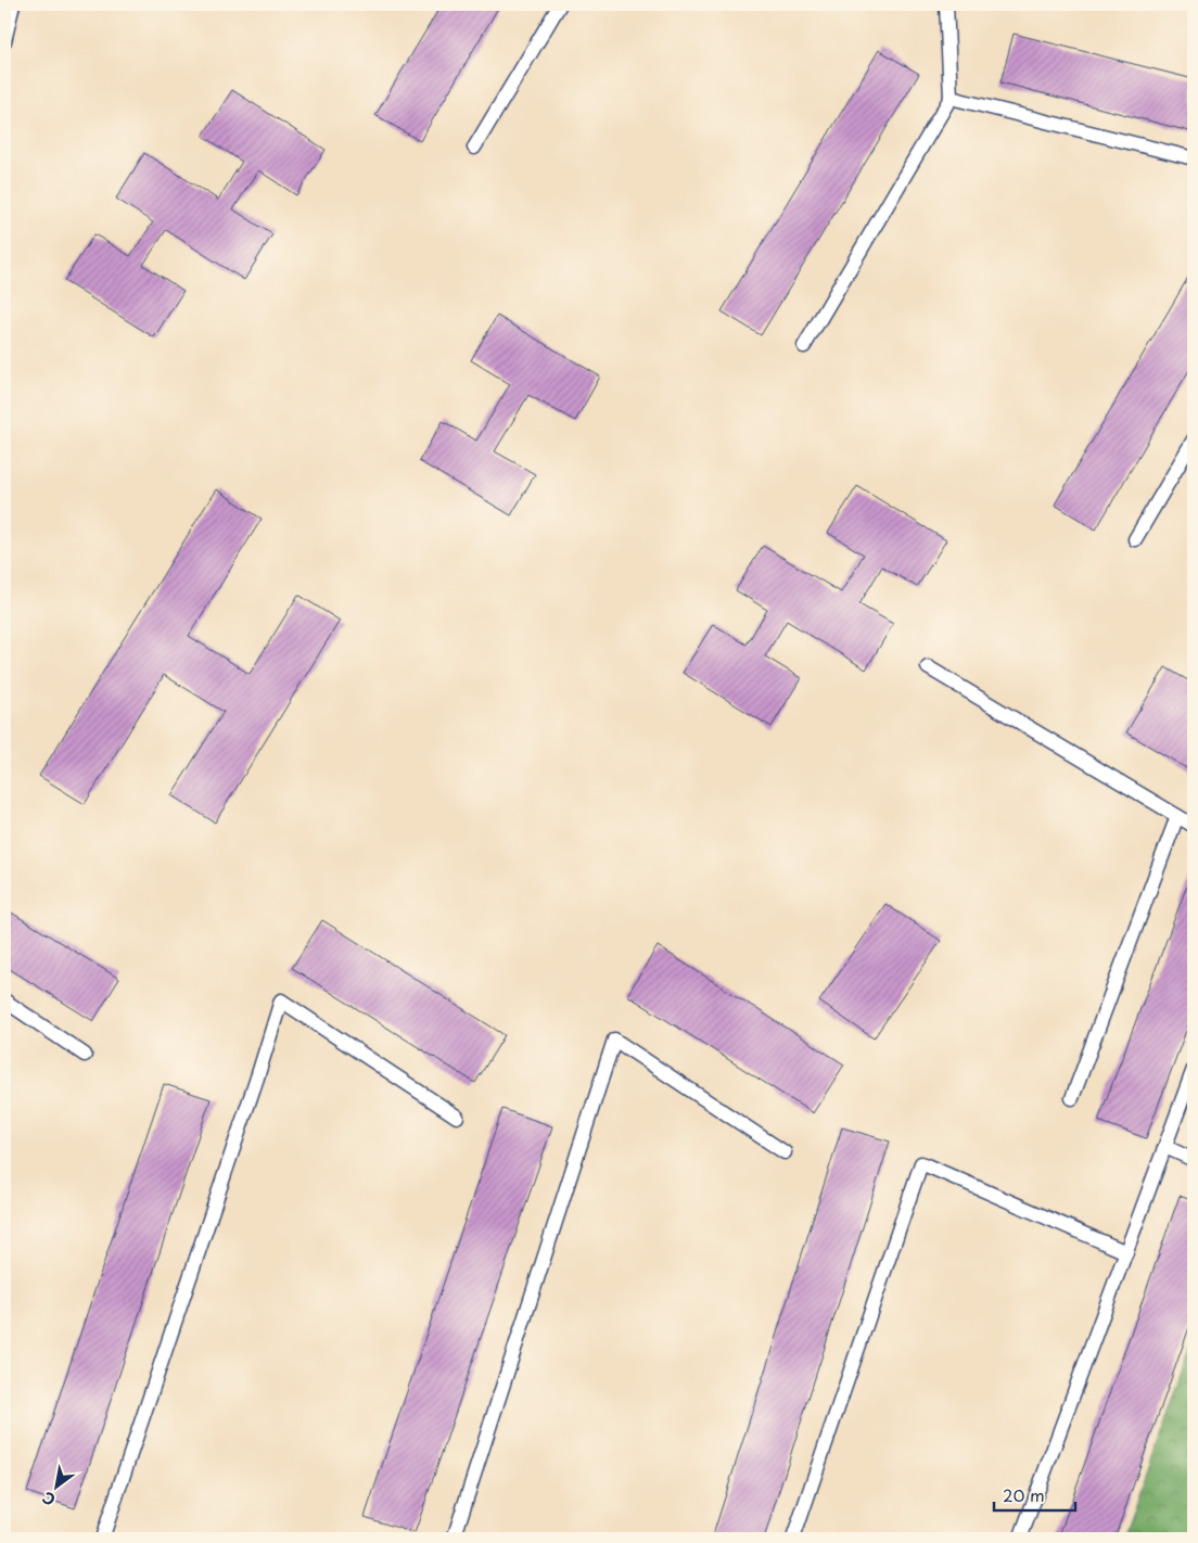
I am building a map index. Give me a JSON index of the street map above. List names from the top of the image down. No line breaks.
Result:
{"scale_bar":"20 m","north":"bottom left"}
